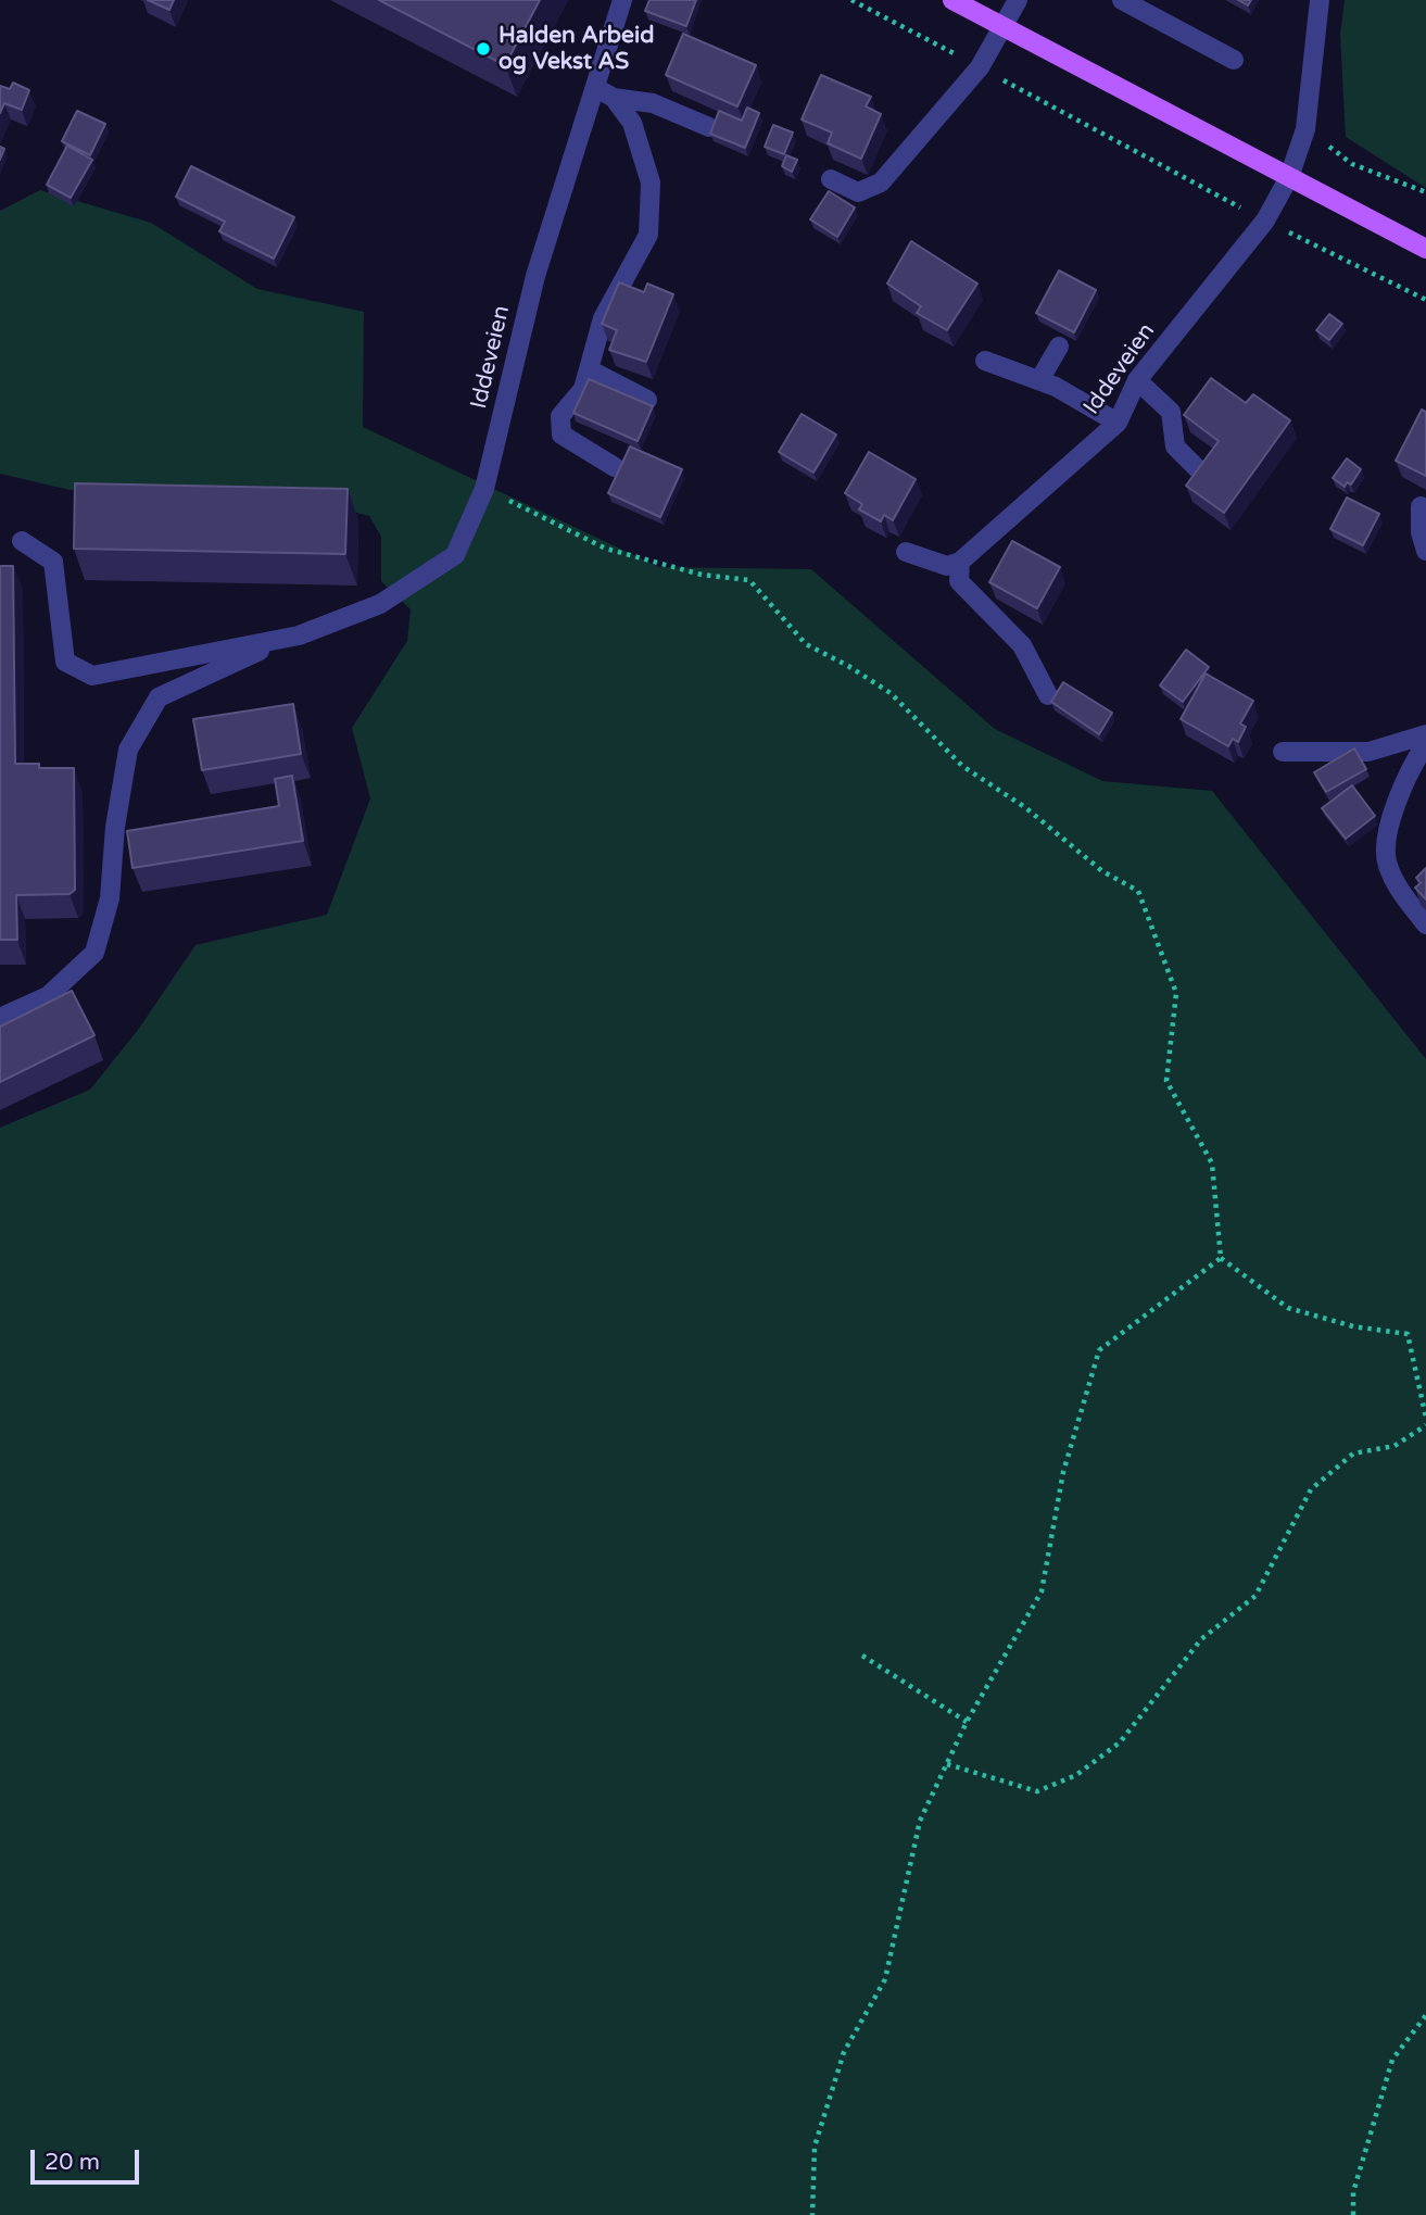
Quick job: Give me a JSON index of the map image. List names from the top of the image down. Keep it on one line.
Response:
{"streets":{"street":["Iddeveien"]},"places":["Halden Arbeid og Vekst AS"],"scale_bar":"20 m"}
